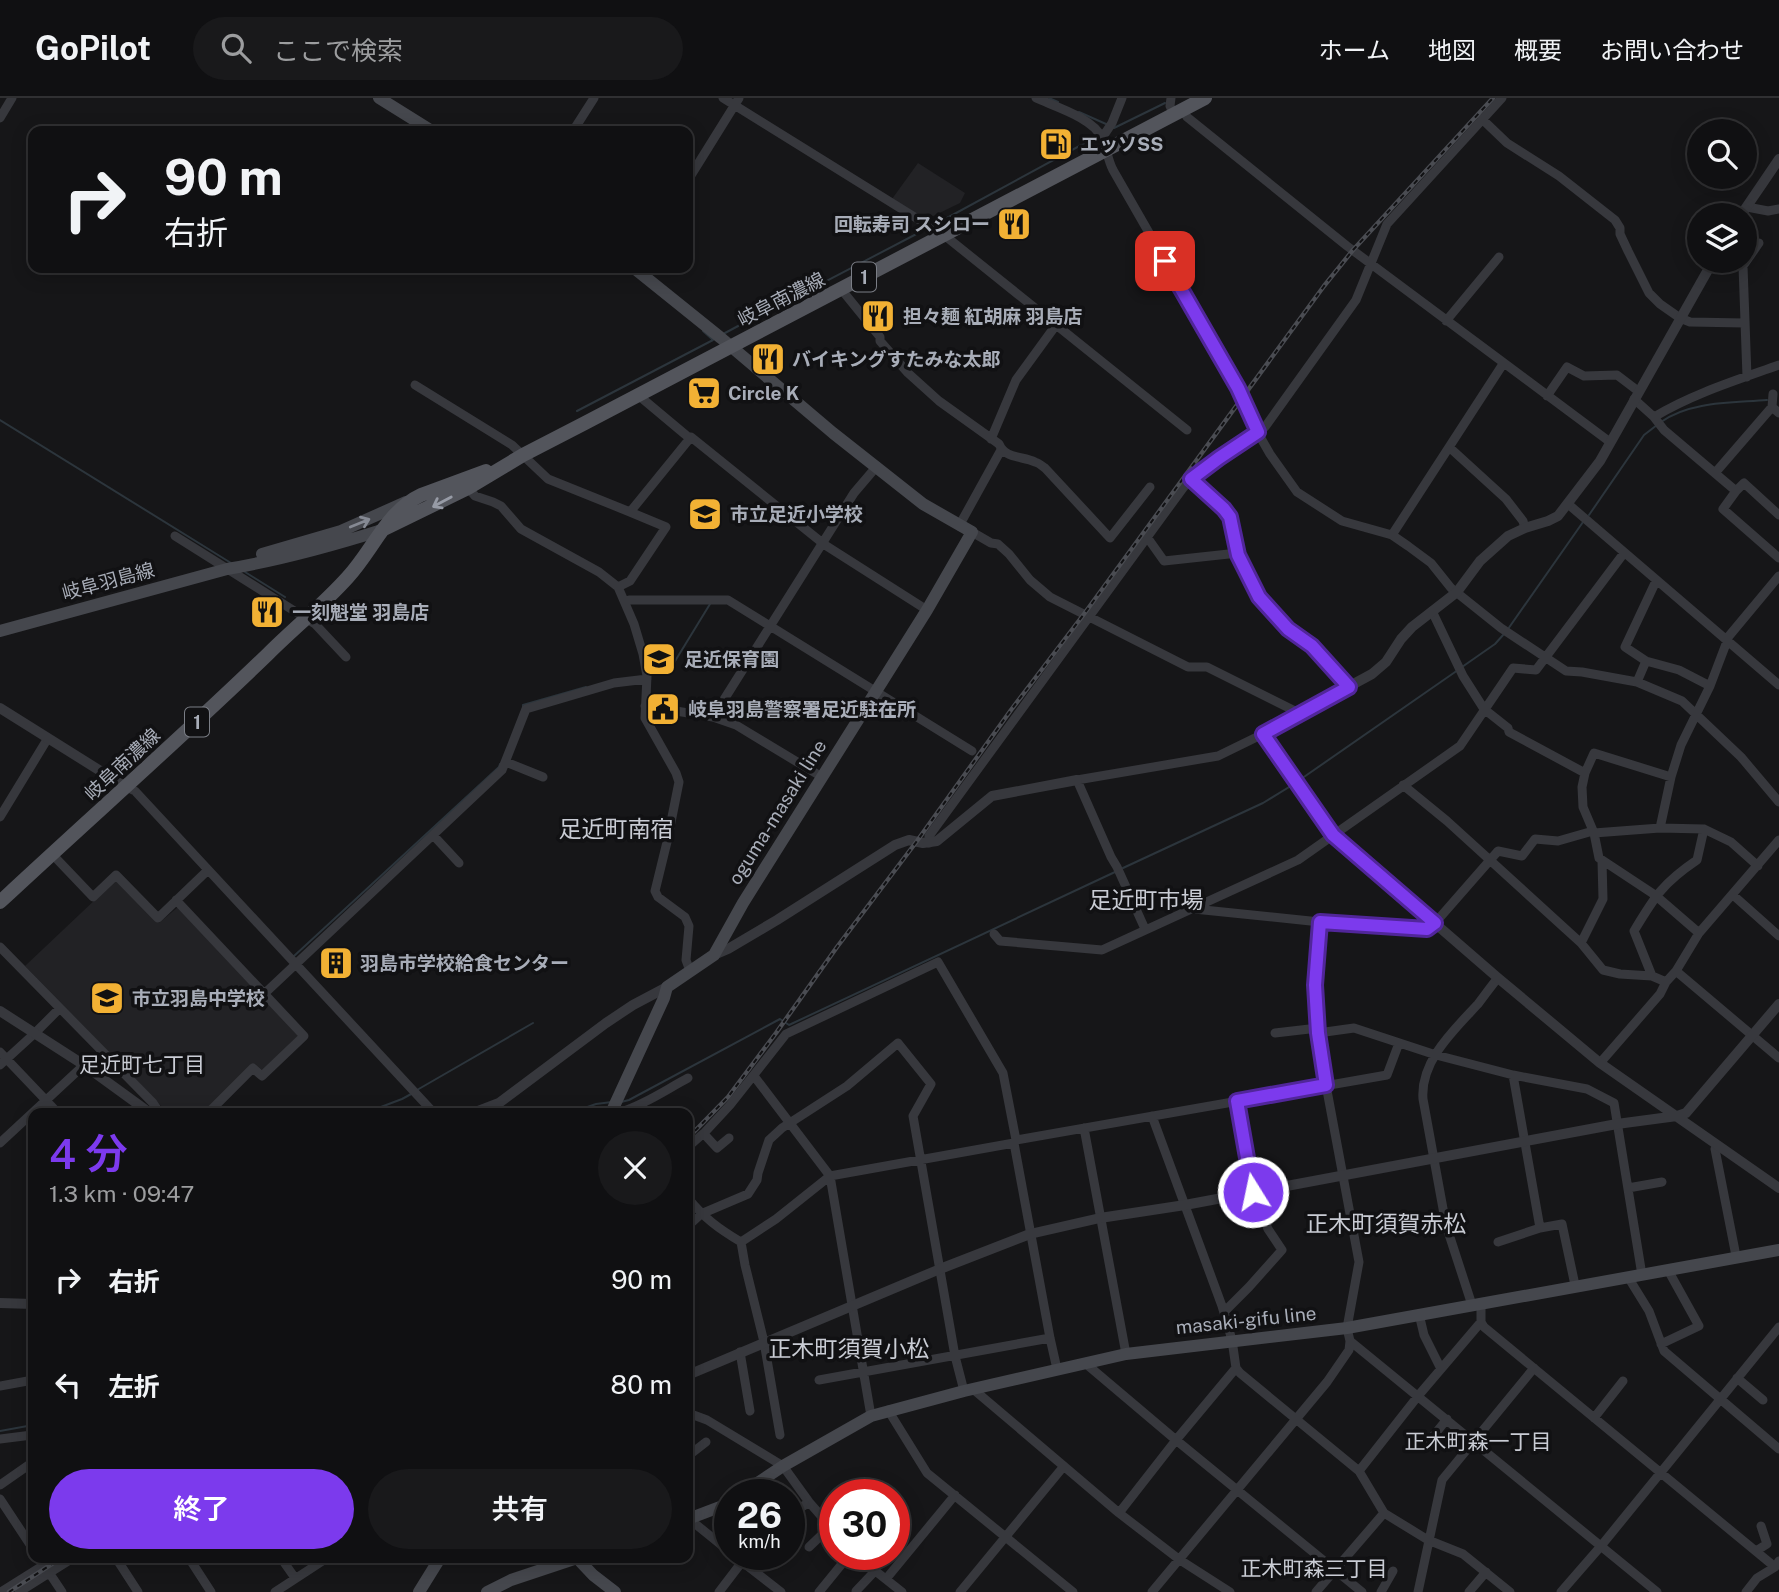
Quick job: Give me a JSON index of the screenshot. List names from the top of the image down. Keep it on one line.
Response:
{"streets":{"main road":["1","岐阜南濃線","岐阜羽島線","oguma-masaki line","masaki-gifu line"]},"crossings":[["岐阜南濃線","岐阜羽島線"]],"districts":["足近町南宿","足近町市場","足近町七丁目","正木町須賀赤松","正木町須賀小松","正木町森一丁目","正木町森三丁目"],"places":{"fuel station":["エッソSS"],"restaurant":["回転寿司 スシロー","担々麺 紅胡麻 羽島店","バイキングすたみな太郎","一刻魁堂 羽島店"],"supermarket":["Circle K"],"school or university":["市立足近小学校","足近保育園","市立羽島中学校"],"public building":["岐阜羽島警察署足近駐在所"],"building":["羽島市学校給食センター"]},"page":{"header":"GoPilot","search":"ここで検索","nav":["ホーム","地図","概要","お問い合わせ"],"turn":["90 m","右折"],"heading":["4 分","1.3 km · 09:47"],"list":[{"name":"右折","value":"90 m"},{"name":"左折","value":"80 m"}],"buttons":["終了","共有"],"speed":"26 km/h","limit":"30"}}
